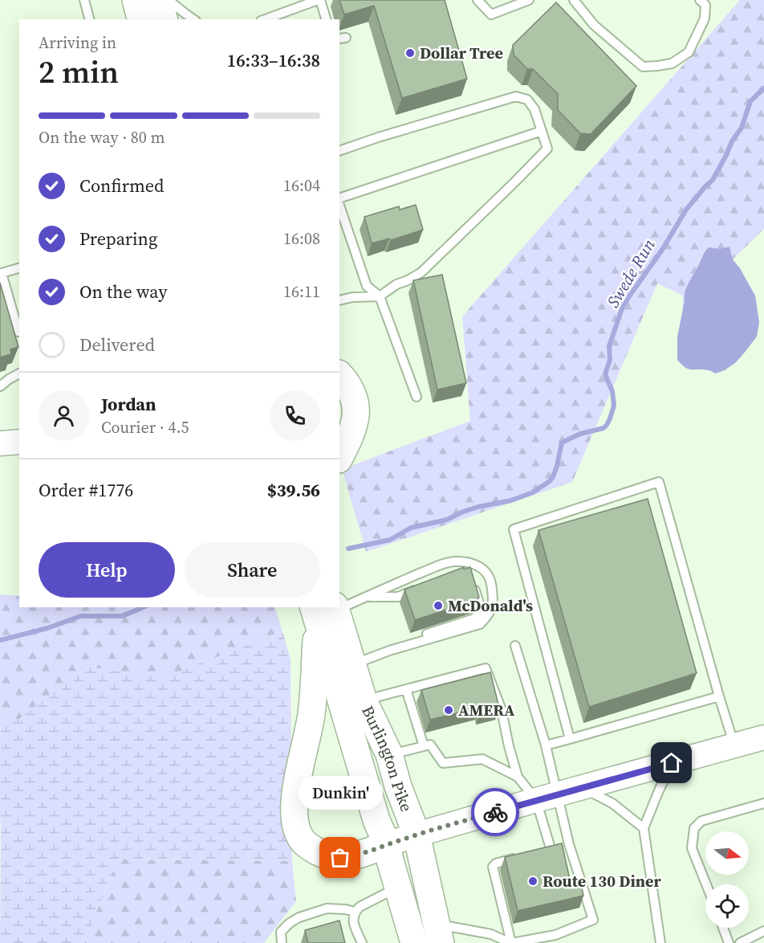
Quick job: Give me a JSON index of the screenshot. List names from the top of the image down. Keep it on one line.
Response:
{"streets":{"highway":["Burlington Pike"]},"water":["Swede Run"],"places":["Dollar Tree","McDonald's","AMERA","Dunkin'","Route 130 Diner"],"north":"right","page":{"heading":["2 min","Arriving in","16:33–16:38"],"panel":["Jordan","Courier · 4.5","Order #1776","$39.56"],"bar":"On the way · 80 m","list":[["Confirmed","16:04"],["Preparing","16:08"],["On the way","16:11"],"Delivered"],"buttons":["Help","Share"],"bubble":"Dunkin'"}}
